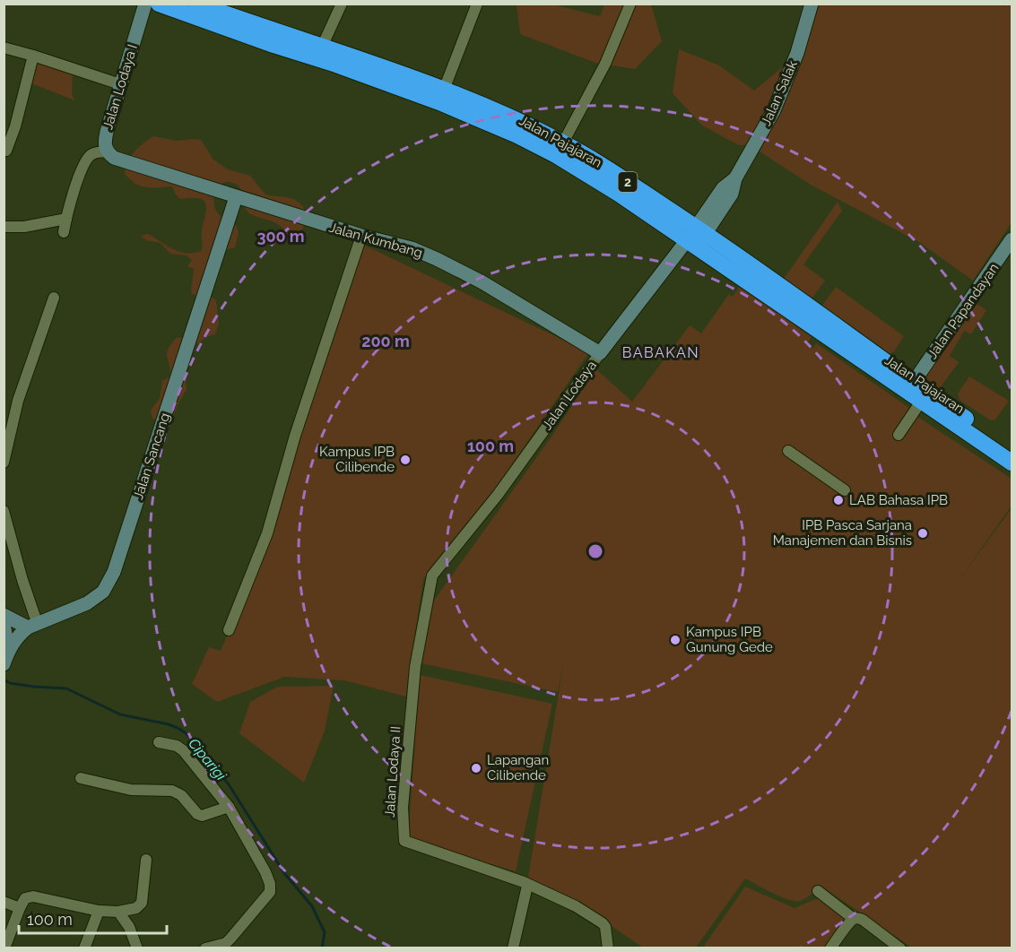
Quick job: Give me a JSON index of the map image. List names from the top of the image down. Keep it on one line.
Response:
{"streets":{"highway":["Jalan Pajajaran","2"],"street":["Jalan Lodaya I","Jalan Salak","Jalan Kumbang","Jalan Papandayan","Jalan Lodaya","Jalan Sancang","Jalan Lodaya II"]},"crossings":[["Jalan Lodaya I","Jalan Kumbang"],["Jalan Salak","Jalan Pajajaran"],["Jalan Salak","Jalan Lodaya"],["Jalan Pajajaran","Jalan Papandayan"],["Jalan Pajajaran","Jalan Lodaya"],["Jalan Kumbang","Jalan Lodaya"],["Jalan Kumbang","Jalan Sancang"],["Jalan Lodaya","Jalan Lodaya II"]],"districts":["BABAKAN"],"water":["Ciparigi"],"places":["Kampus IPB Cilibende","LAB Bahasa IPB","IPB Pasca Sarjana Manajemen dan Bisnis","Kampus IPB Gunung Gede","Lapangan Cilibende"],"scale_bar":"100 m","rings":["300 m","200 m","100 m"]}
